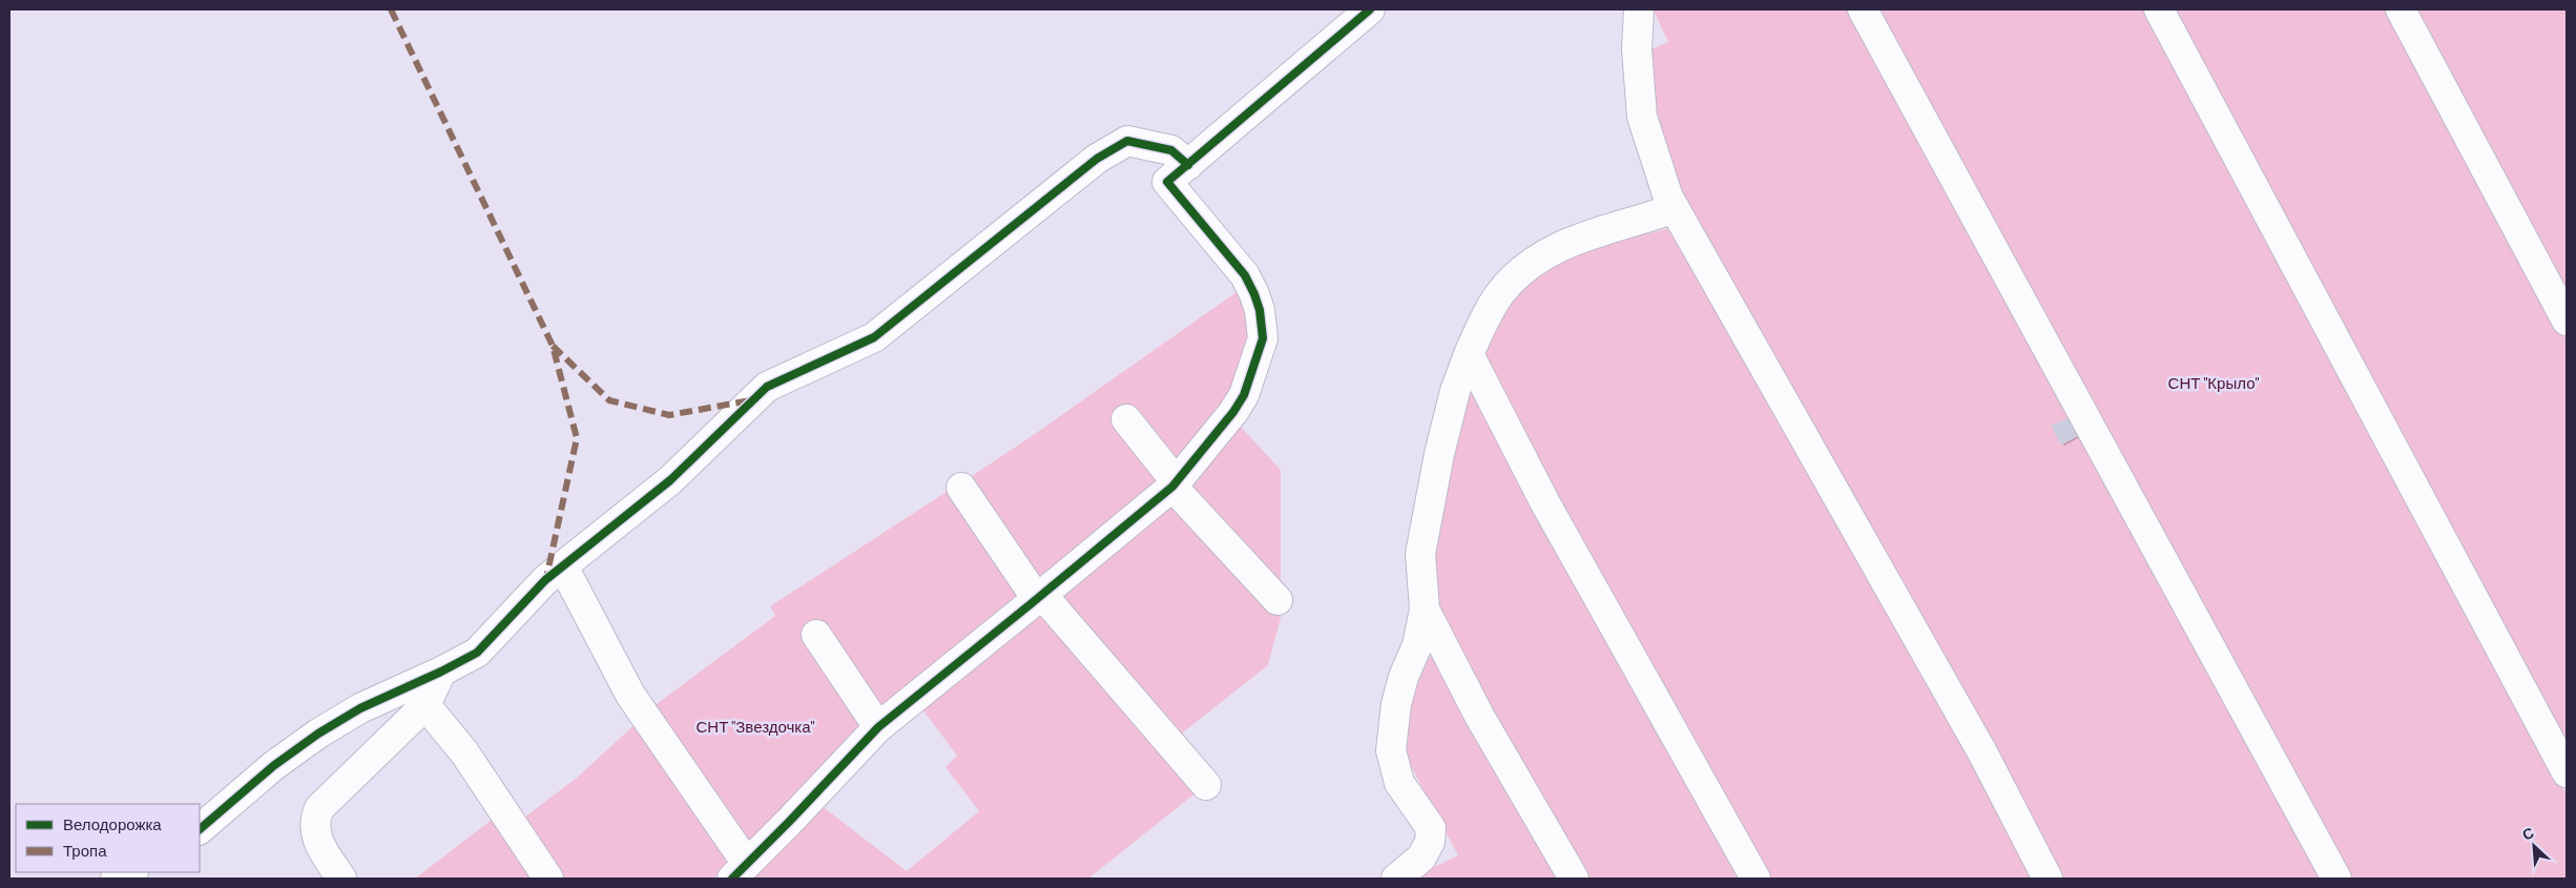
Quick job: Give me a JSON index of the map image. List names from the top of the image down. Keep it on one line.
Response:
{"parks":["СНТ \"Крыло\"","СНТ \"Звездочка\""],"legend":["Велодорожка","Тропа"],"north":"top left"}
